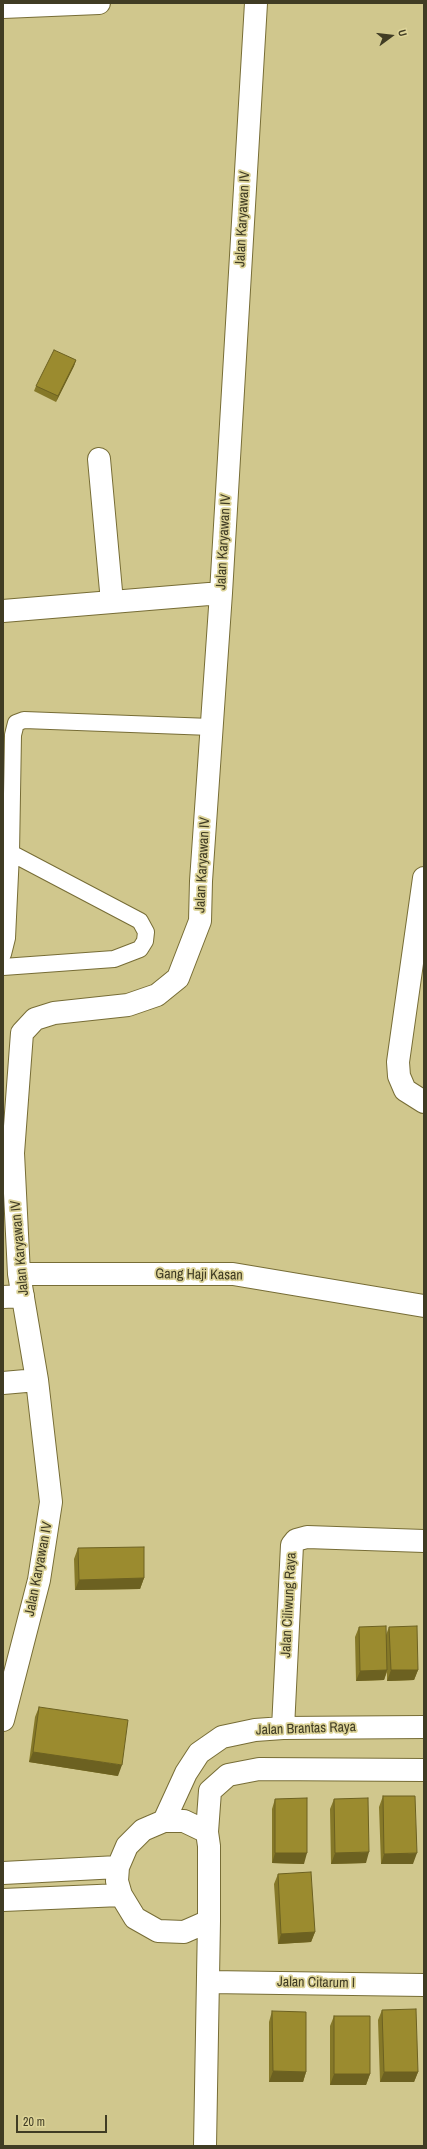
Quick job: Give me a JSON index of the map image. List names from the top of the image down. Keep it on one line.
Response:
{"streets":{"street":["Jalan Karyawan IV","Gang Haji Kasan","Jalan Ciliwung Raya","Jalan Brantas Raya","Jalan Citarum I"]},"crossings":[["Jalan Karyawan IV","Gang Haji Kasan"],["Jalan Ciliwung Raya","Jalan Brantas Raya"]],"scale_bar":"20 m","north":"right"}
